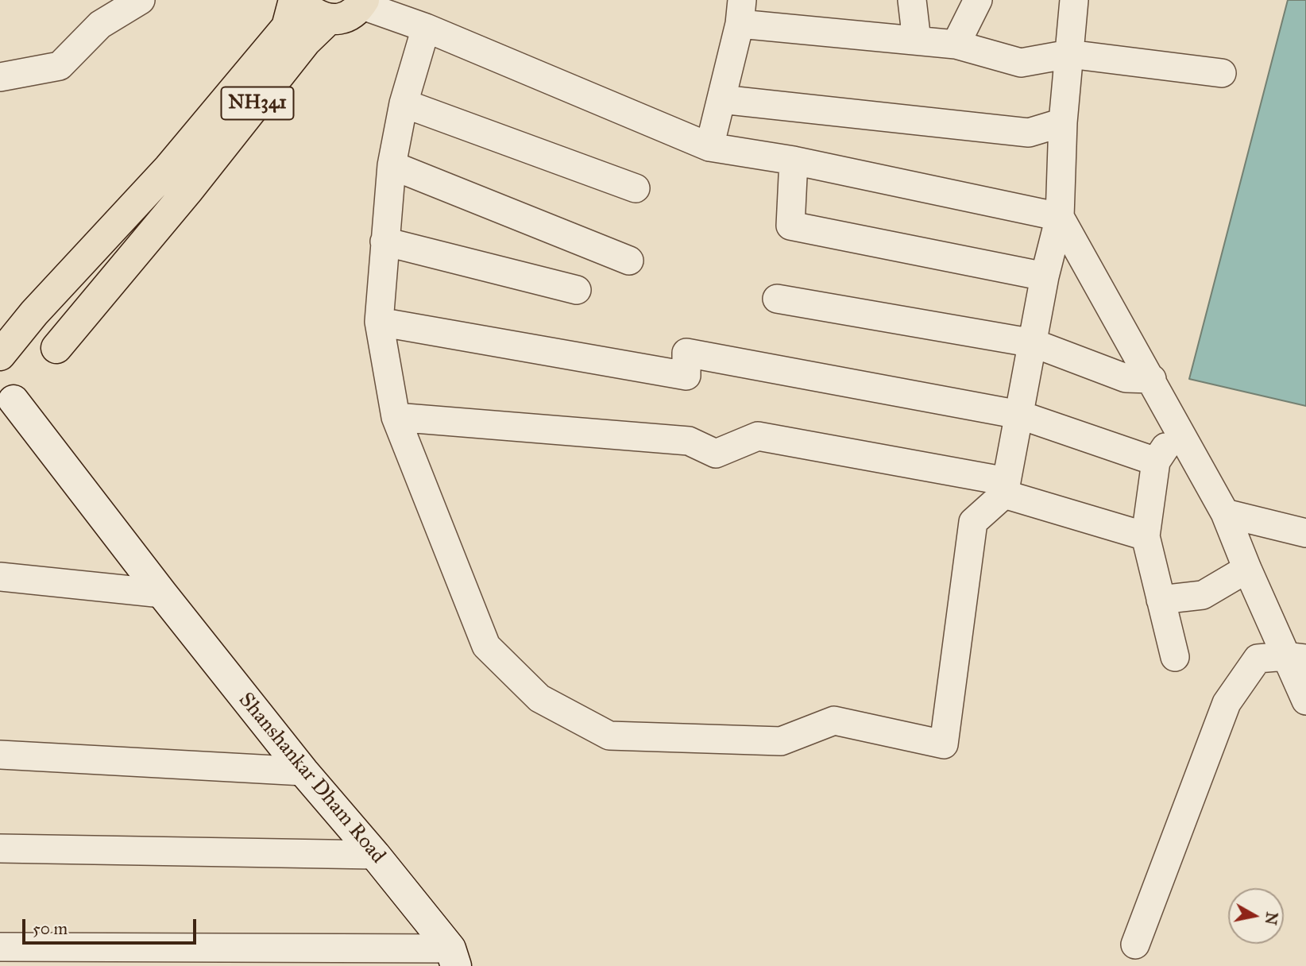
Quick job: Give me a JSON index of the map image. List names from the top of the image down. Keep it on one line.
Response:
{"streets":{"highway":["NH341"],"street":["Shanshankar Dham Road"]},"scale_bar":"50 m","north":"right"}
